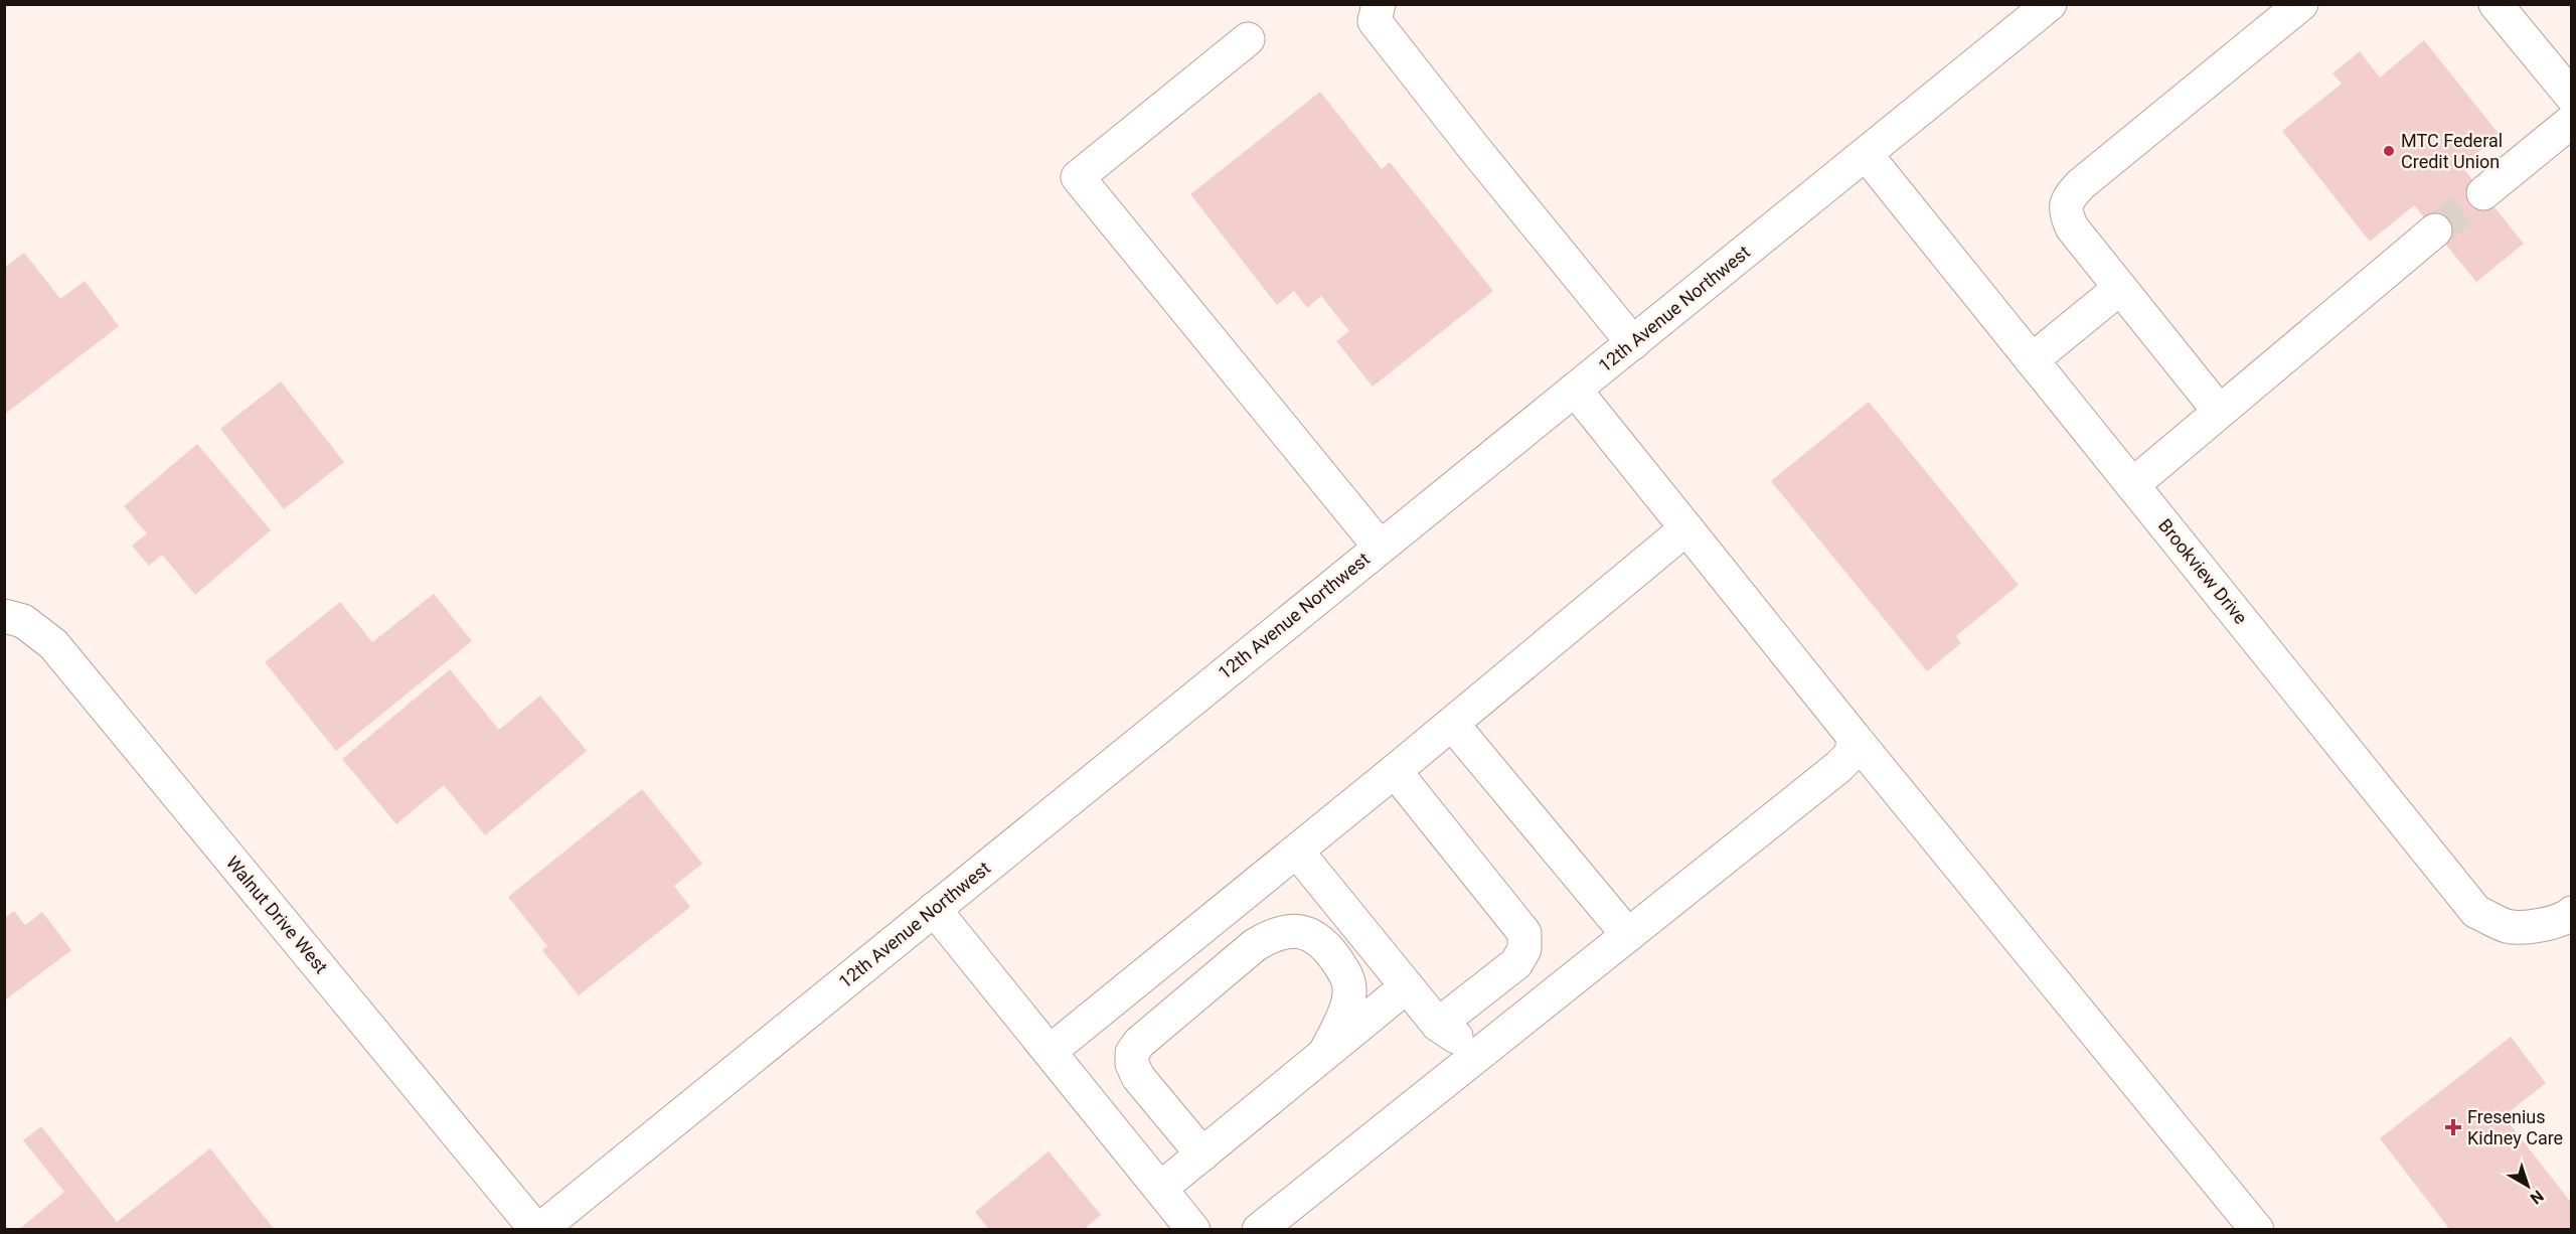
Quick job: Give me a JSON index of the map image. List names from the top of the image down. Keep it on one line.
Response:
{"streets":{"main road":["12th Avenue Northwest","Brookview Drive","Walnut Drive West"]},"crossings":[["12th Avenue Northwest","Brookview Drive"],["12th Avenue Northwest","Walnut Drive West"]],"places":{"other":["MTC Federal Credit Union"],"health":["Fresenius Kidney Care"]},"north":"bottom right"}
